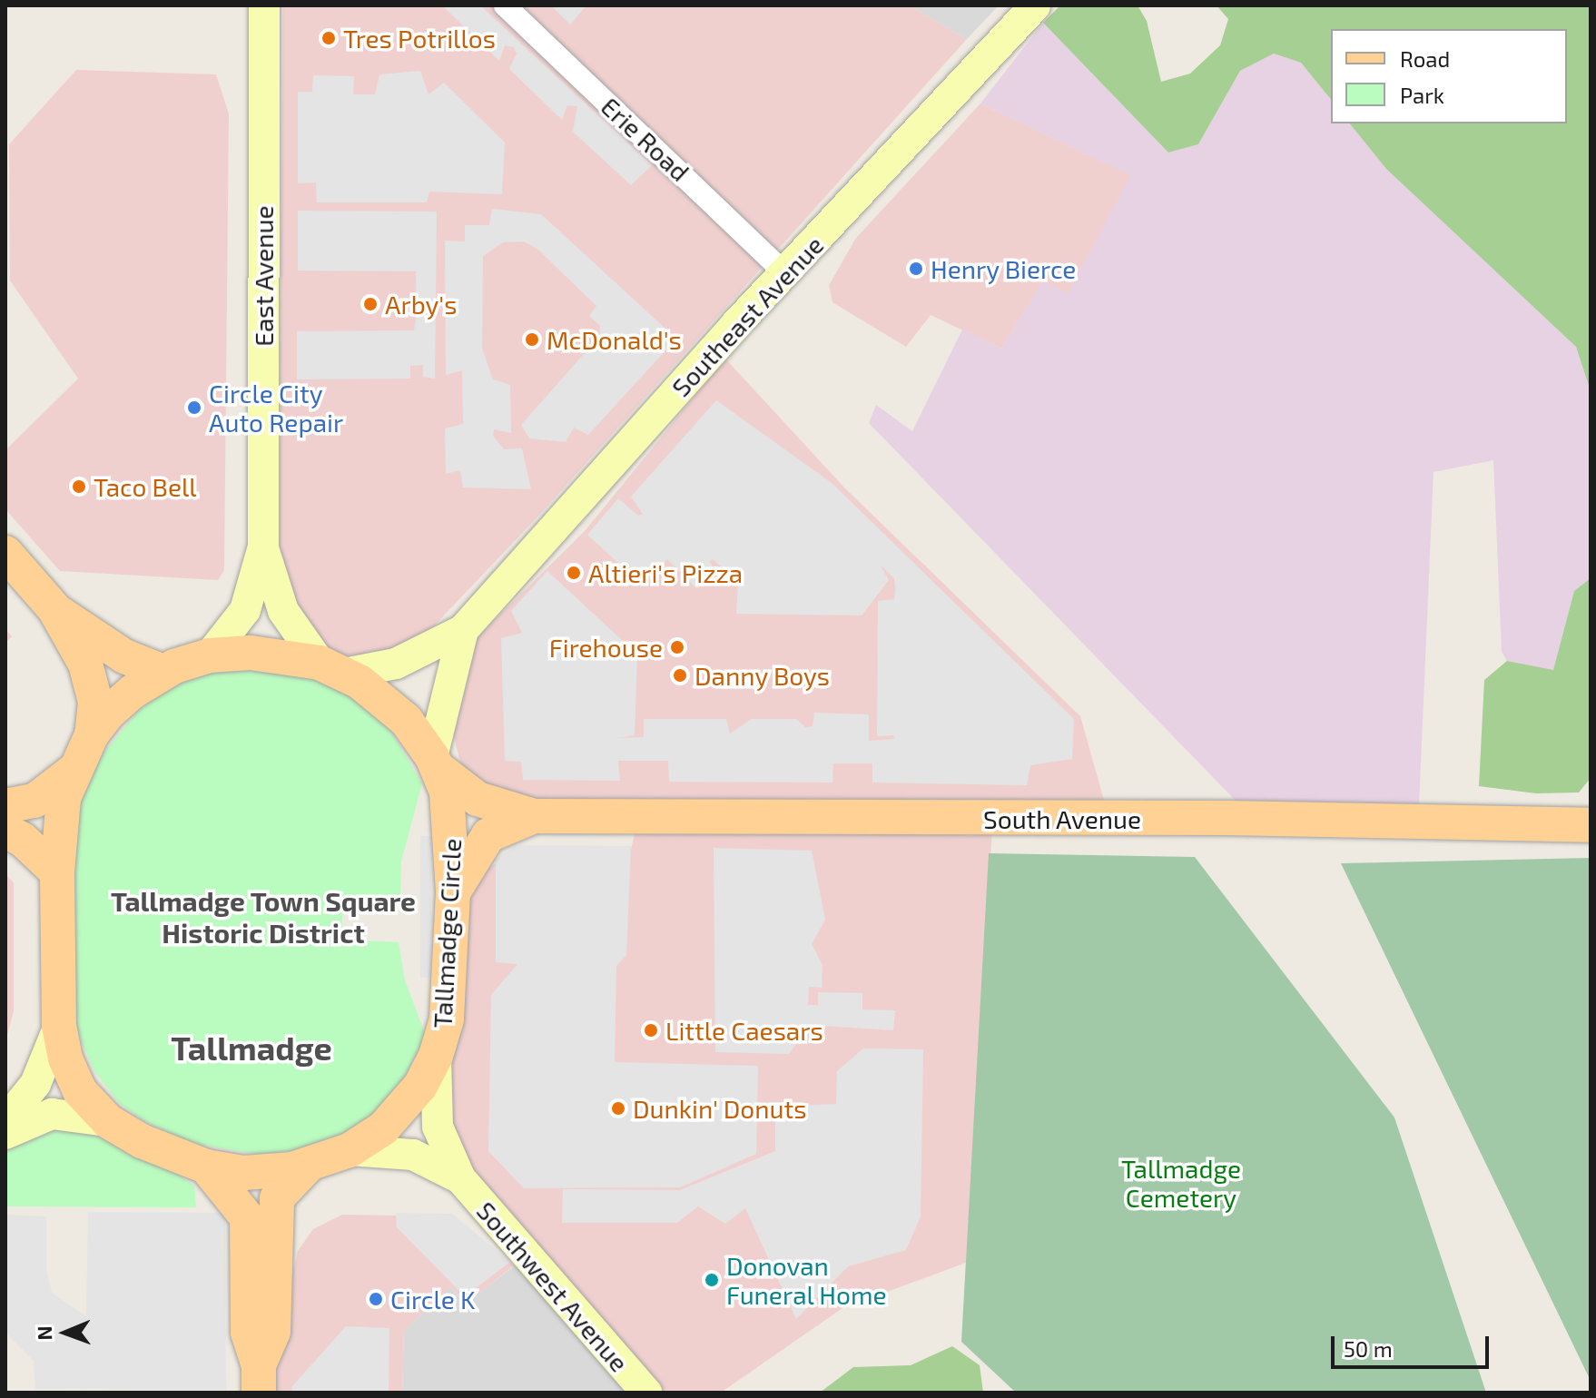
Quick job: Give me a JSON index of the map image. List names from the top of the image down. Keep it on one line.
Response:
{"streets":{"main road":["South Avenue","Tallmadge Circle"],"street":["Erie Road","East Avenue","Southeast Avenue","Southwest Avenue"]},"crossings":[["Erie Road","Southeast Avenue"],["East Avenue","Southeast Avenue"],["East Avenue","Tallmadge Circle"],["Southeast Avenue","South Avenue"],["Southeast Avenue","Tallmadge Circle"],["South Avenue","Tallmadge Circle"],["Tallmadge Circle","Southwest Avenue"]],"districts":["Tallmadge Town Square Historic District","Tallmadge"],"parks":["Tallmadge Cemetery"],"places":["Tres Potrillos","Henry Bierce","Arby's","McDonald's","Circle City Auto Repair","Taco Bell","Altieri's Pizza","Firehouse","Danny Boys","Little Caesars","Dunkin' Donuts","Donovan Funeral Home","Circle K"],"legend":["Road","Park"],"scale_bar":"50 m","north":"left"}
